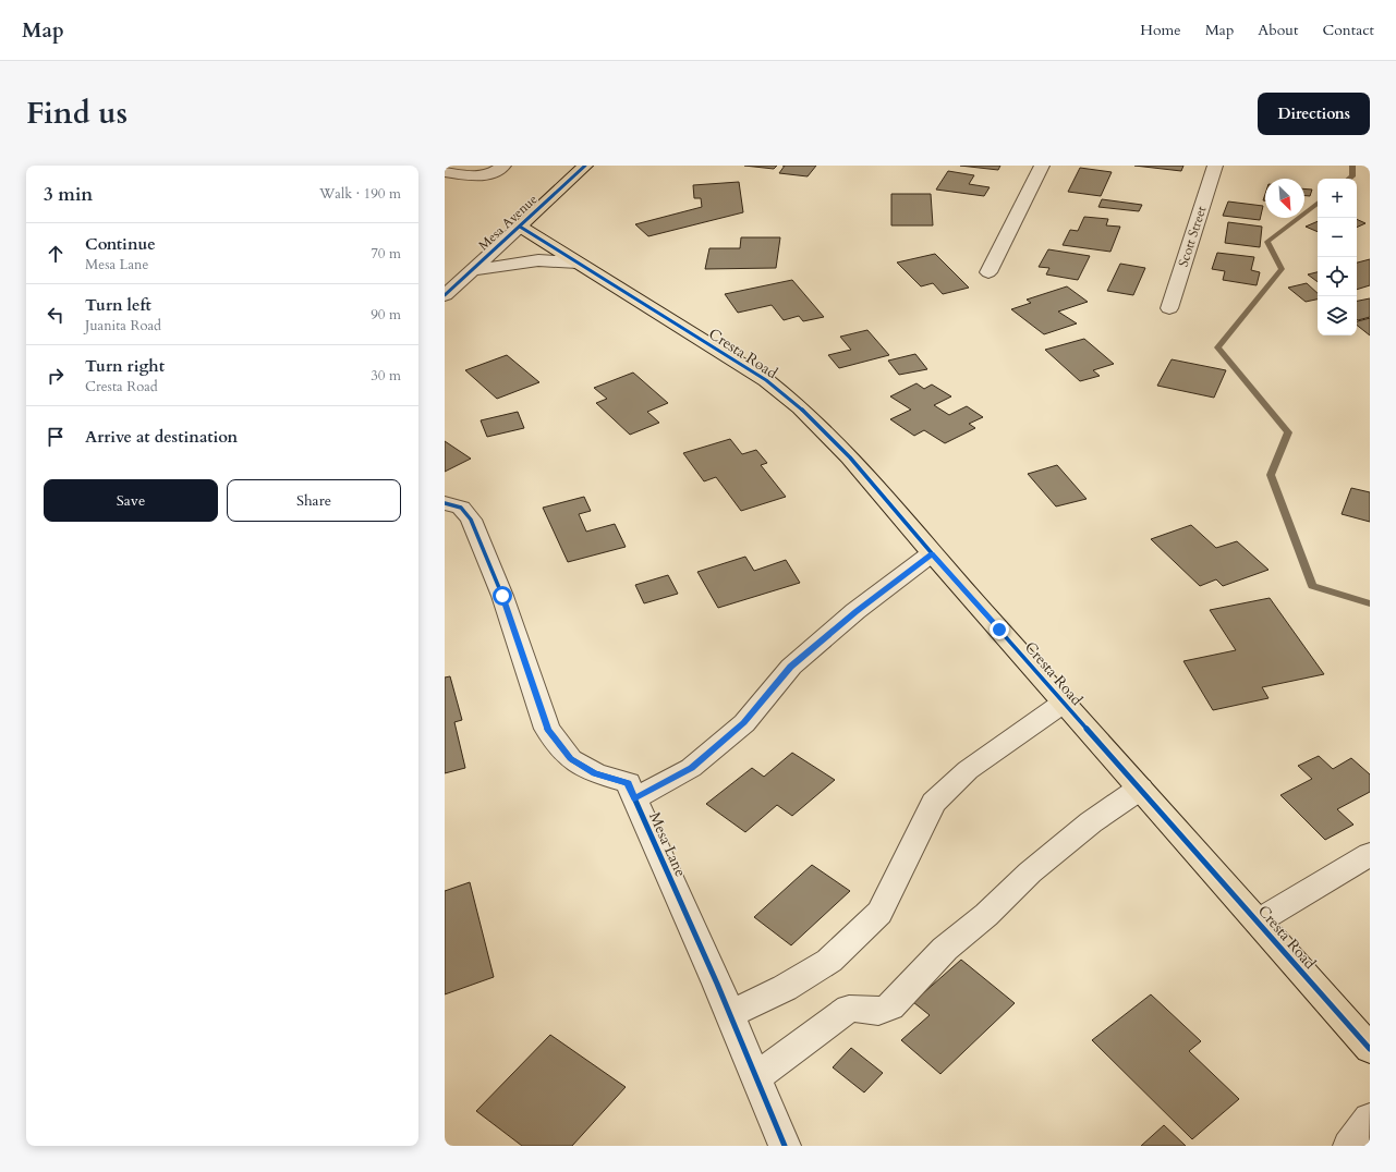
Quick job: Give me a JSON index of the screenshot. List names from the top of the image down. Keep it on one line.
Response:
{"streets":{"main road":["Mesa Avenue","Cresta Road"],"street":["Scott Street","Mesa Lane"]},"crossings":[["Mesa Avenue","Cresta Road"]],"north":"bottom right","page":{"header":"Map","nav":["Home","Map","About","Contact"],"title":"Find us","buttons":["Directions",["Save","Share"]],"heading":["3 min","Walk · 190 m"],"map_buttons":["+","−"],"list":[["Continue","Mesa Lane","70 m"],["Turn left","Juanita Road","90 m"],["Turn right","Cresta Road","30 m"],"Arrive at destination"]}}
